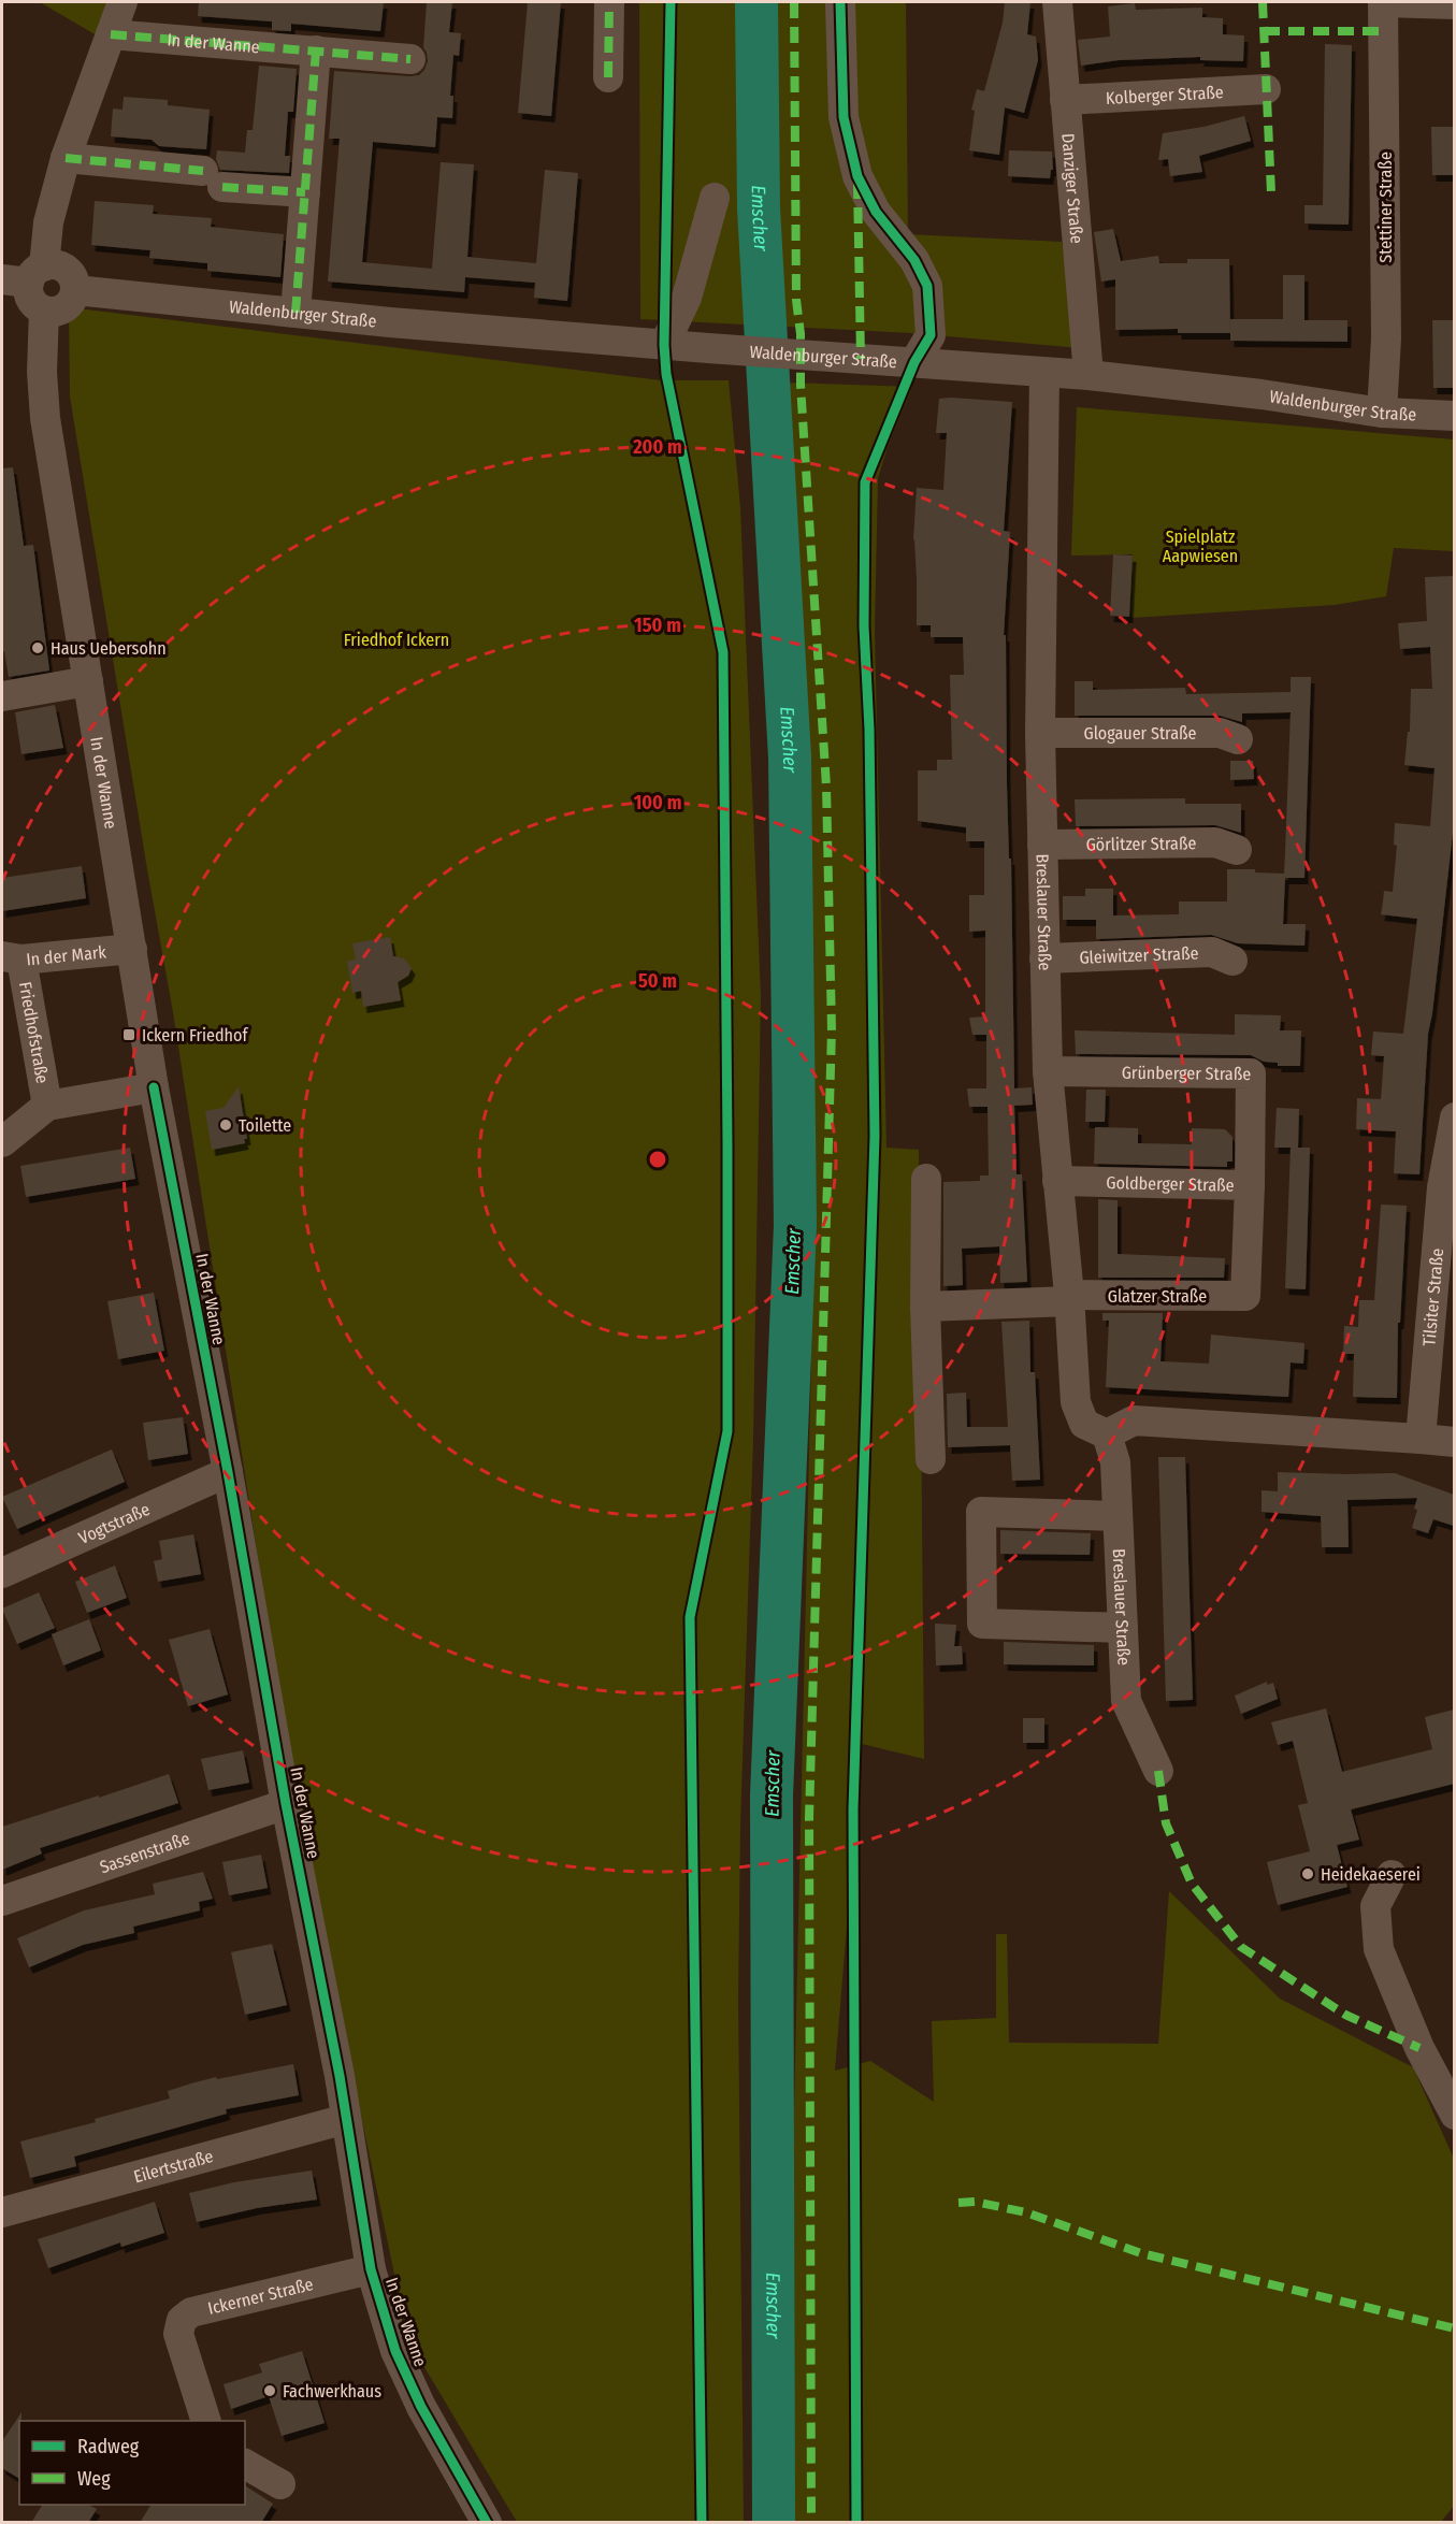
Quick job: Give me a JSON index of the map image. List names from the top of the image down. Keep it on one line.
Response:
{"streets":{"street":["In der Wanne","Kolberger Straße","Danziger Straße","Stettiner Straße","Waldenburger Straße","Glogauer Straße","Görlitzer Straße","Breslauer Straße","In der Mark","Gleiwitzer Straße","Friedhofstraße","Grünberger Straße","Goldberger Straße","Glatzer Straße","Tilsiter Straße","Vogtstraße","Sassenstraße","Eilertstraße","Ickerner Straße"]},"crossings":[["In der Wanne","Waldenburger Straße"],["In der Wanne","In der Mark"],["In der Wanne","Friedhofstraße"],["In der Wanne","Vogtstraße"],["In der Wanne","Sassenstraße"],["In der Wanne","Eilertstraße"],["In der Wanne","Ickerner Straße"],["Kolberger Straße","Danziger Straße"],["Danziger Straße","Waldenburger Straße"],["Stettiner Straße","Waldenburger Straße"],["Waldenburger Straße","Breslauer Straße"],["Glogauer Straße","Breslauer Straße"],["Görlitzer Straße","Breslauer Straße"],["Breslauer Straße","Gleiwitzer Straße"],["Breslauer Straße","Grünberger Straße"],["Breslauer Straße","Goldberger Straße"],["Breslauer Straße","Glatzer Straße"],["In der Mark","Friedhofstraße"],["Grünberger Straße","Goldberger Straße"],["Goldberger Straße","Glatzer Straße"]],"water":["Emscher"],"parks":["Spielplatz Aapwiesen","Friedhof Ickern"],"places":{"other":["Haus Uebersohn","Toilette","Heidekaeserei","Fachwerkhaus"],"transit":["Ickern Friedhof"]},"legend":["Radweg","Weg"],"rings":["200 m","150 m","100 m","50 m"]}
